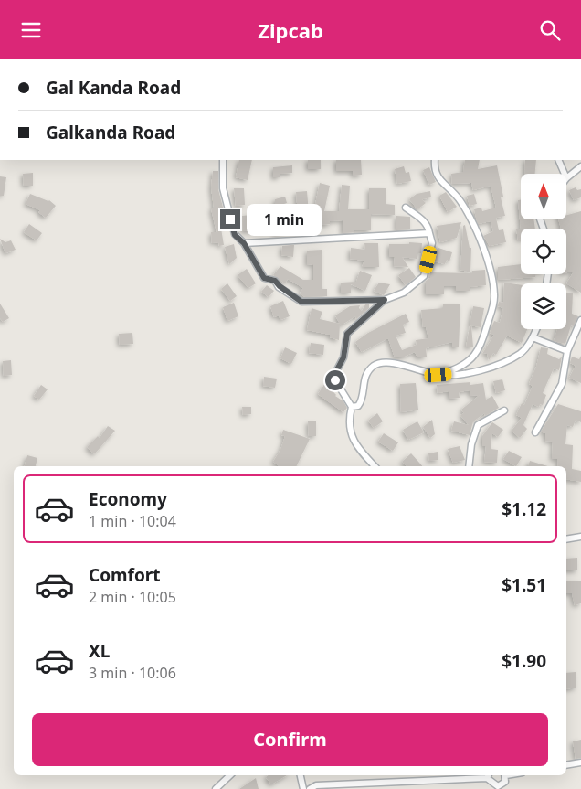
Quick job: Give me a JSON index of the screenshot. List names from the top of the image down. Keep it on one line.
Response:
{"north":"top","page":{"header":"Zipcab","banner":["Gal Kanda Road","Galkanda Road"],"bubble":"1 min","list":[{"name":"Economy","note":"1 min · 10:04","value":"$1.12"},{"name":"Comfort","note":"2 min · 10:05","value":"$1.51"},{"name":"XL","note":"3 min · 10:06","value":"$1.90"}],"buttons":"Confirm"}}
